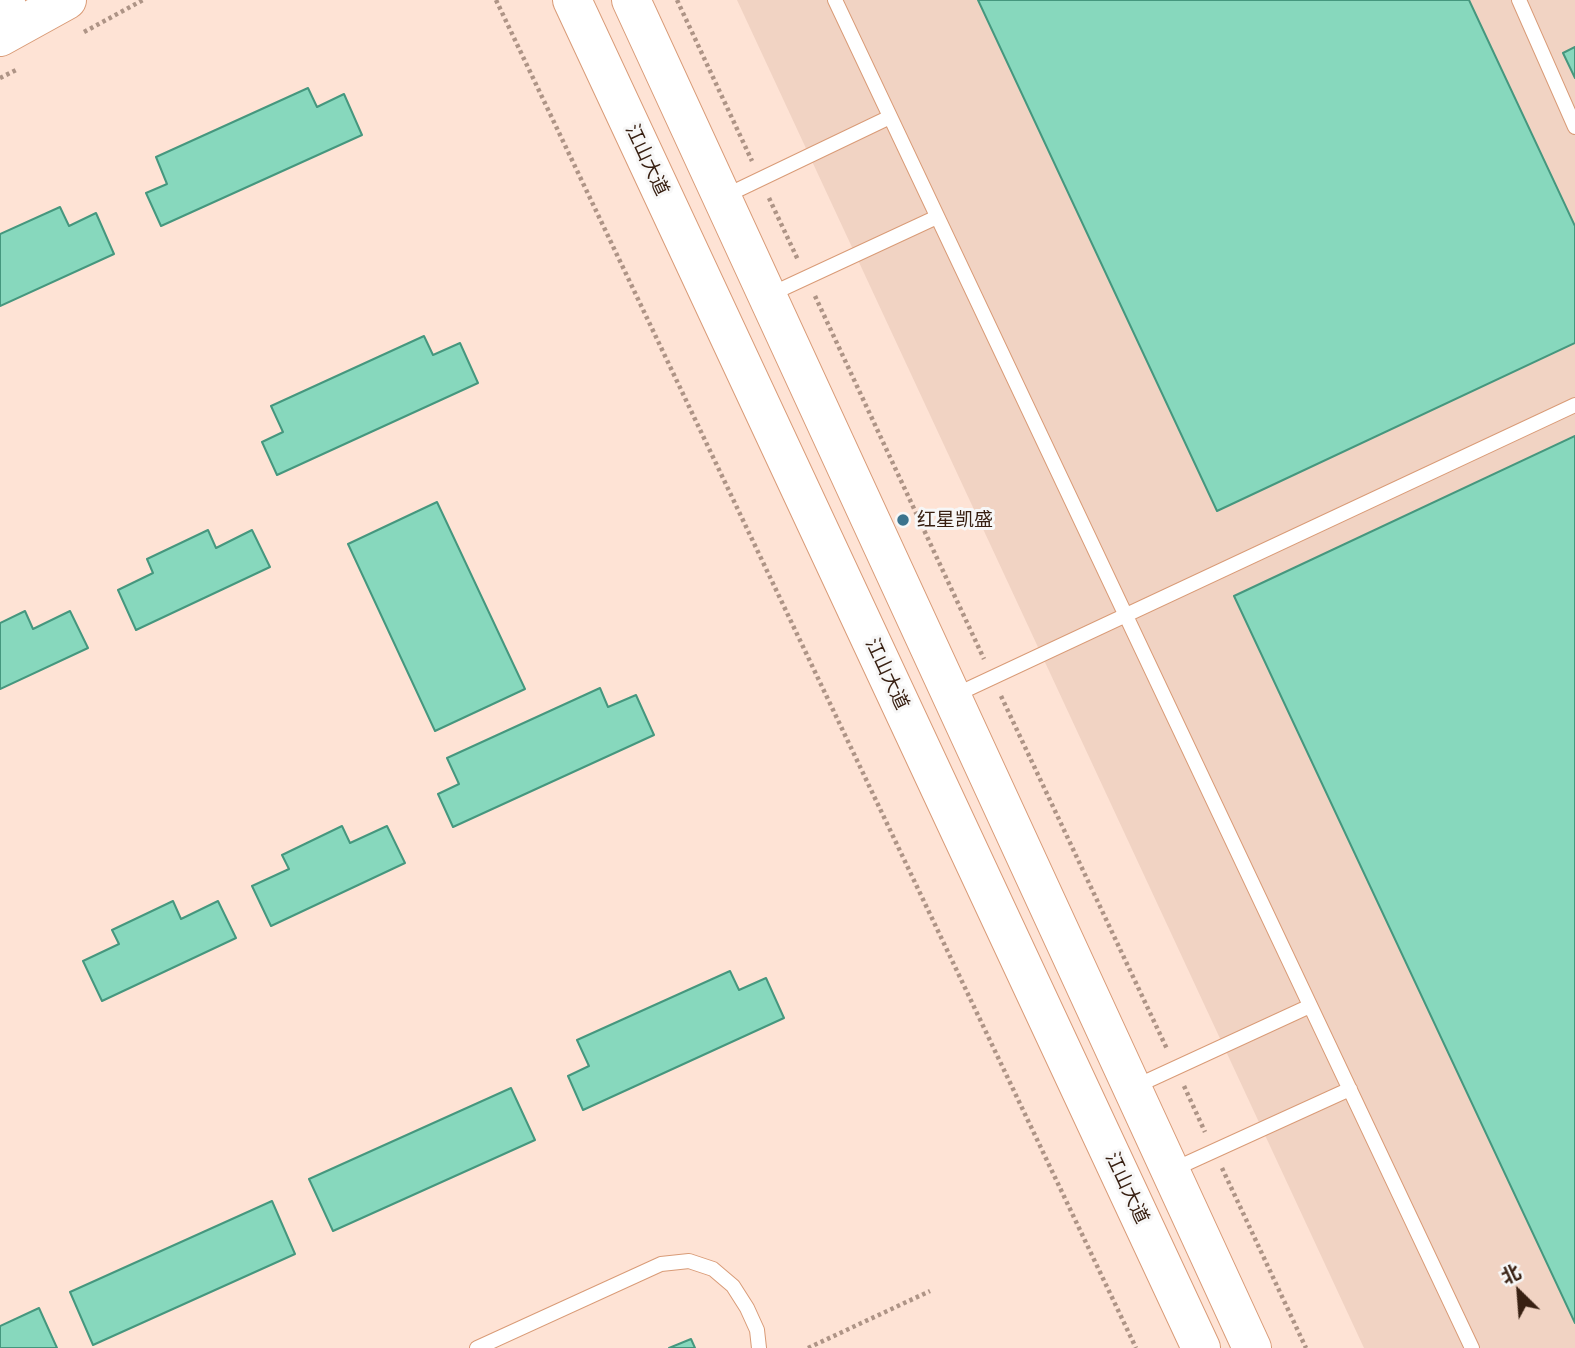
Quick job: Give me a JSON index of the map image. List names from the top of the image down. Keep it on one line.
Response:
{"streets":{"main road":["江山大道"]},"places":["红星凯盛"],"north":"top left"}
